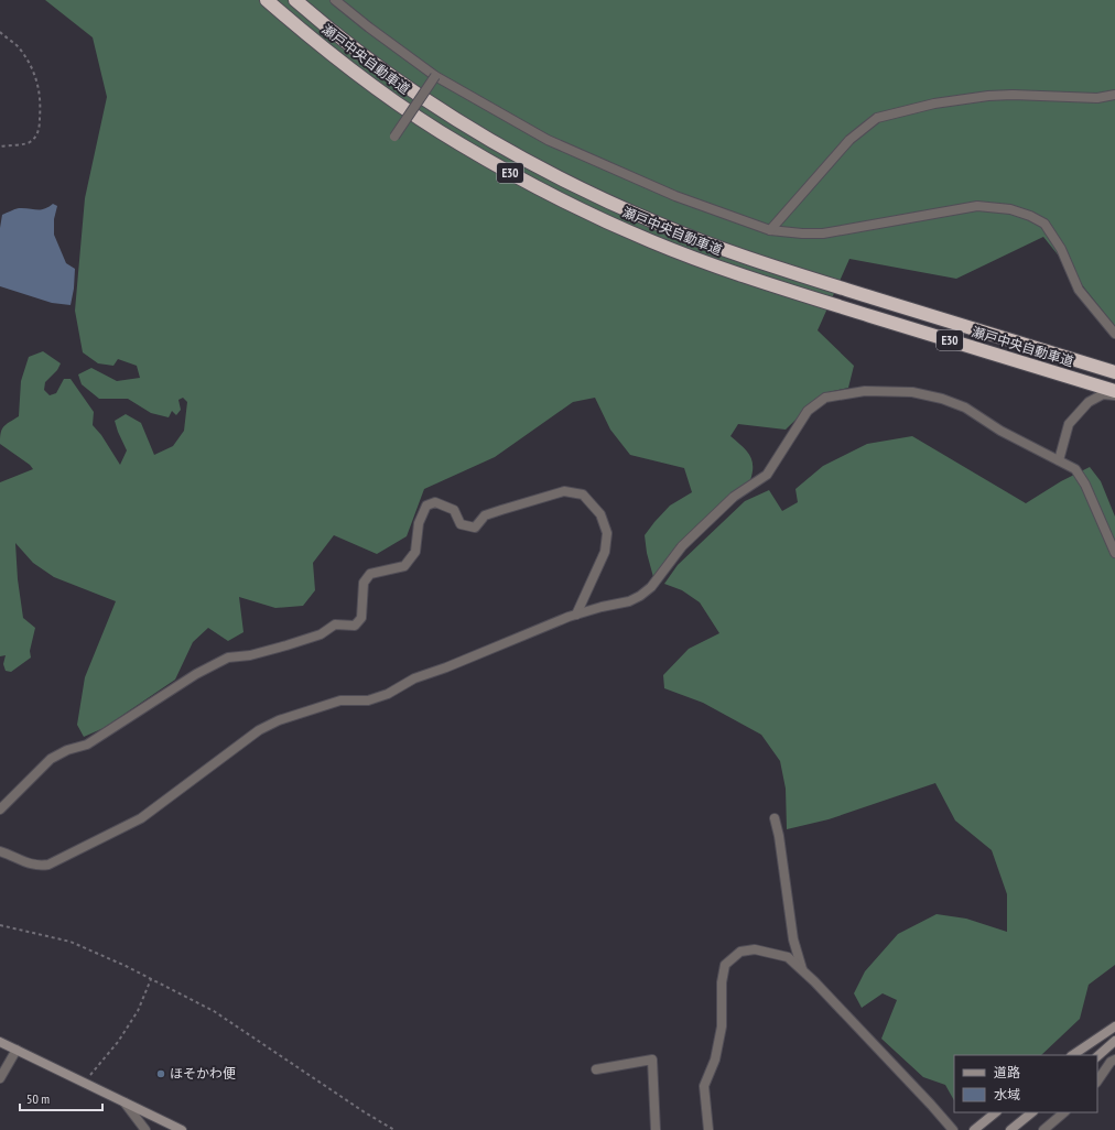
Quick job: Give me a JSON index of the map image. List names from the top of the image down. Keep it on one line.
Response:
{"streets":{"highway":["瀬戸中央自動車道","E30"]},"places":["ほそかわ便"],"legend":["道路","水域"],"scale_bar":"50 m"}
